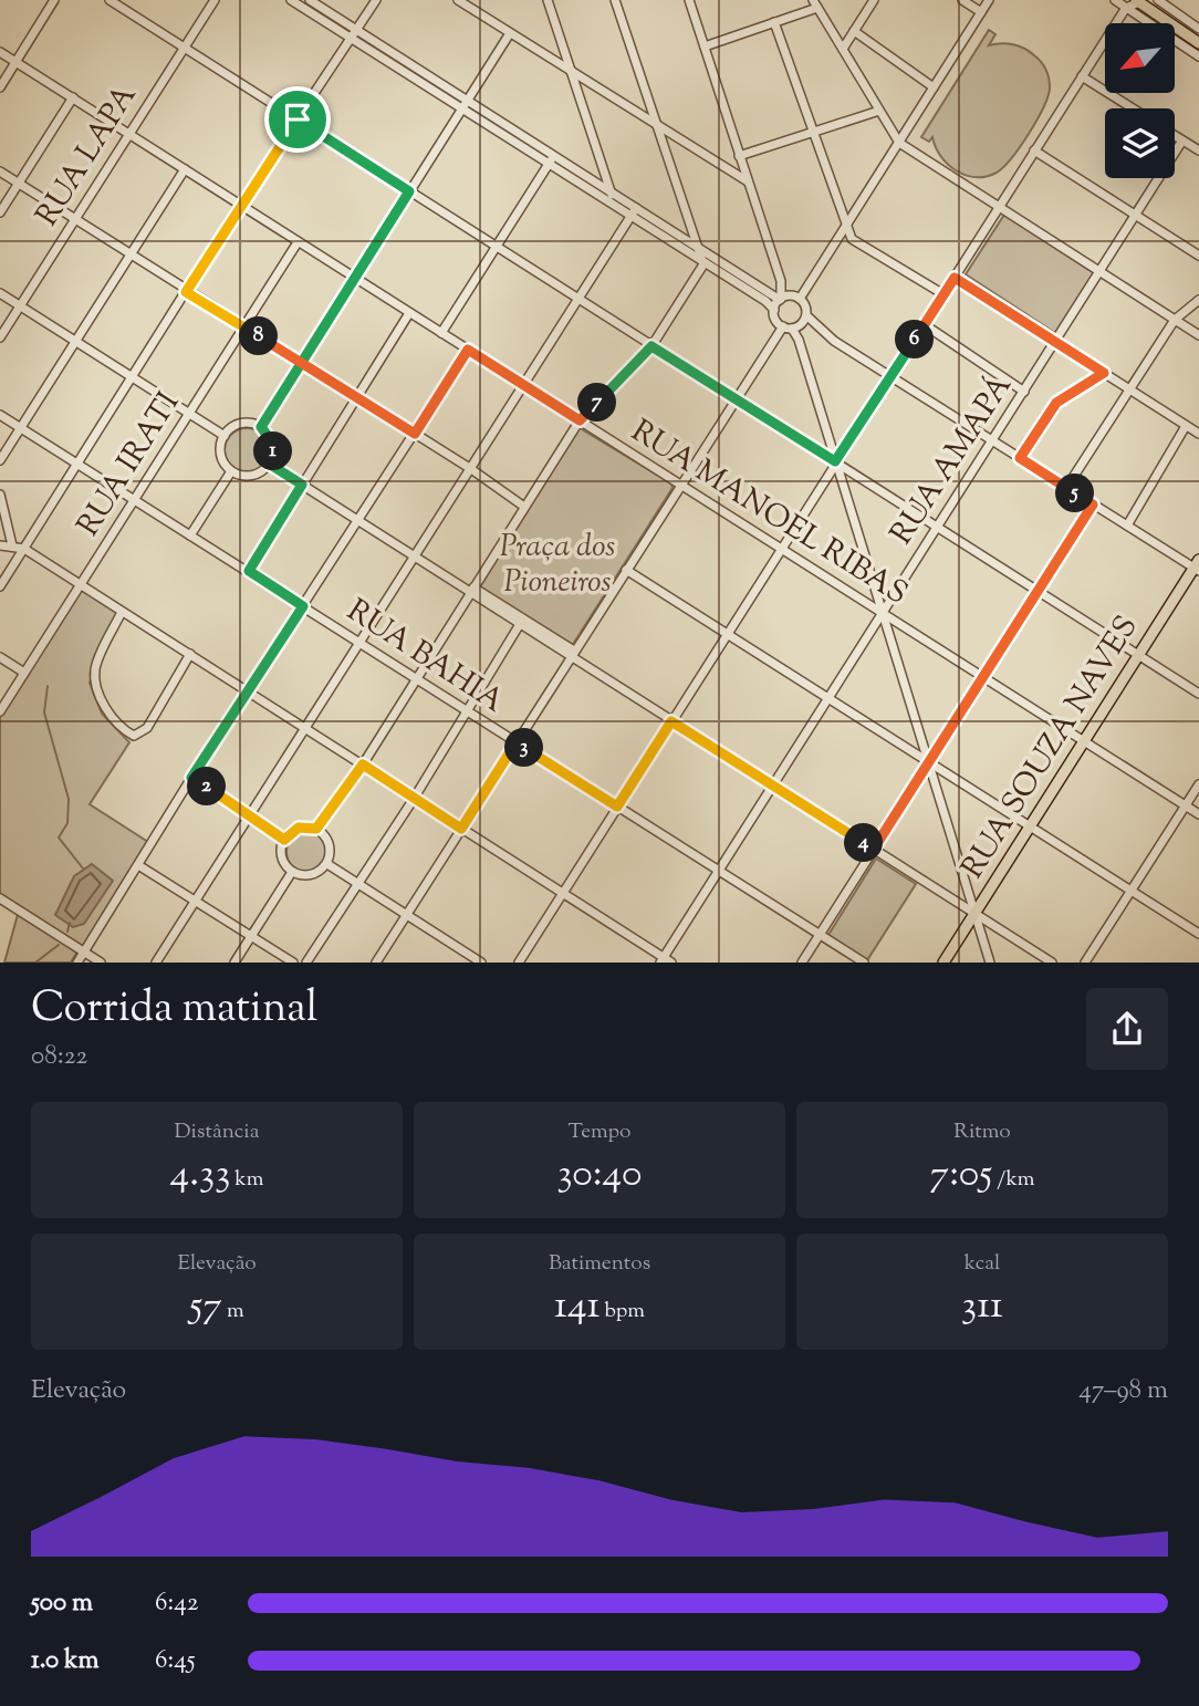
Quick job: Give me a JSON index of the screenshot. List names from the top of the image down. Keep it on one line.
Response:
{"streets":{"main road":["RUA SOUZA NAVES"],"street":["RUA LAPA","RUA AMAPÁ","RUA IRATI","RUA MANOEL RIBAS","RUA BAHIA"]},"crossings":[["RUA LAPA","RUA MANOEL RIBAS"],["RUA AMAPÁ","RUA MANOEL RIBAS"],["RUA AMAPÁ","RUA BAHIA"],["RUA IRATI","RUA MANOEL RIBAS"],["RUA IRATI","RUA BAHIA"],["RUA MANOEL RIBAS","RUA SOUZA NAVES"]],"parks":["Praça dos Pioneiros"],"north":"bottom left","page":{"pins":["8","6","7","1","5","3","2","4"],"heading":["Corrida matinal","08:22"],"stats":[["Distância","4.33 km"],["Tempo","30:40"],["Ritmo","7:05 /km"],["Elevação","57 m"],["Batimentos","141 bpm"],["kcal","311"]],"chart":["Elevação","47–98 m"],"list":[{"name":"500 m","note":"6:42"},{"name":"1.0 km","note":"6:45"}]}}
